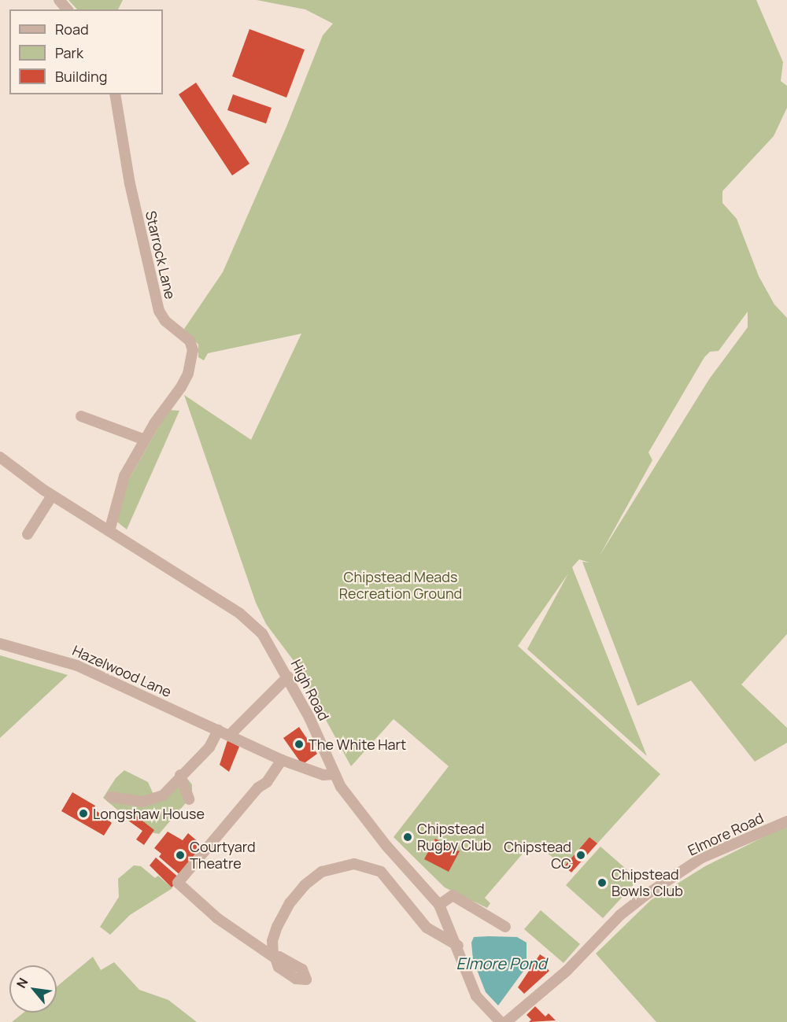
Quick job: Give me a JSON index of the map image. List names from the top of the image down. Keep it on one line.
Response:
{"streets":{"street":["Starrock Lane","Hazelwood Lane","High Road","Elmore Road"]},"crossings":[["Starrock Lane","High Road"],["Hazelwood Lane","High Road"]],"water":["Elmore Pond"],"parks":["Chipstead Meads Recreation Ground"],"places":["The White Hart","Longshaw House","Chipstead Rugby Club","Courtyard Theatre","Chipstead CC","Chipstead Bowls Club"],"legend":["Road","Park","Building"],"north":"top left"}
